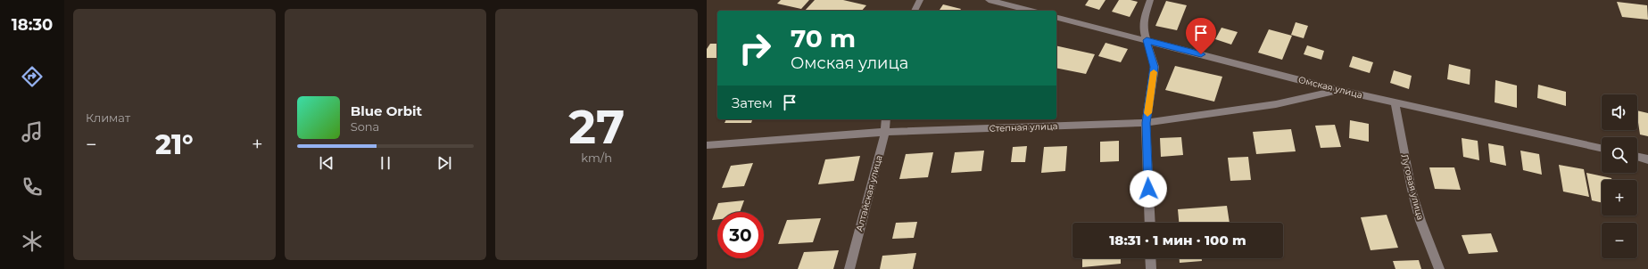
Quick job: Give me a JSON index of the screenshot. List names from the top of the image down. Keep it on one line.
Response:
{"streets":{"street":["Омская улица","Степная улица","Луговая улица","Алтайская улица"]},"crossings":[["Омская улица","Степная улица"],["Омская улица","Луговая улица"],["Степная улица","Алтайская улица"]],"page":{"tabs":"18:30","tile":["Климат",["27","km/h"]],"turn":["70 m","Омская улица"],"then":"Затем","map_buttons":["+","−"],"song":["Blue Orbit","Sona"],"heat":["−","21°","+"],"limit":"30","trip":"18:31 · 1 мин · 100 m"}}
